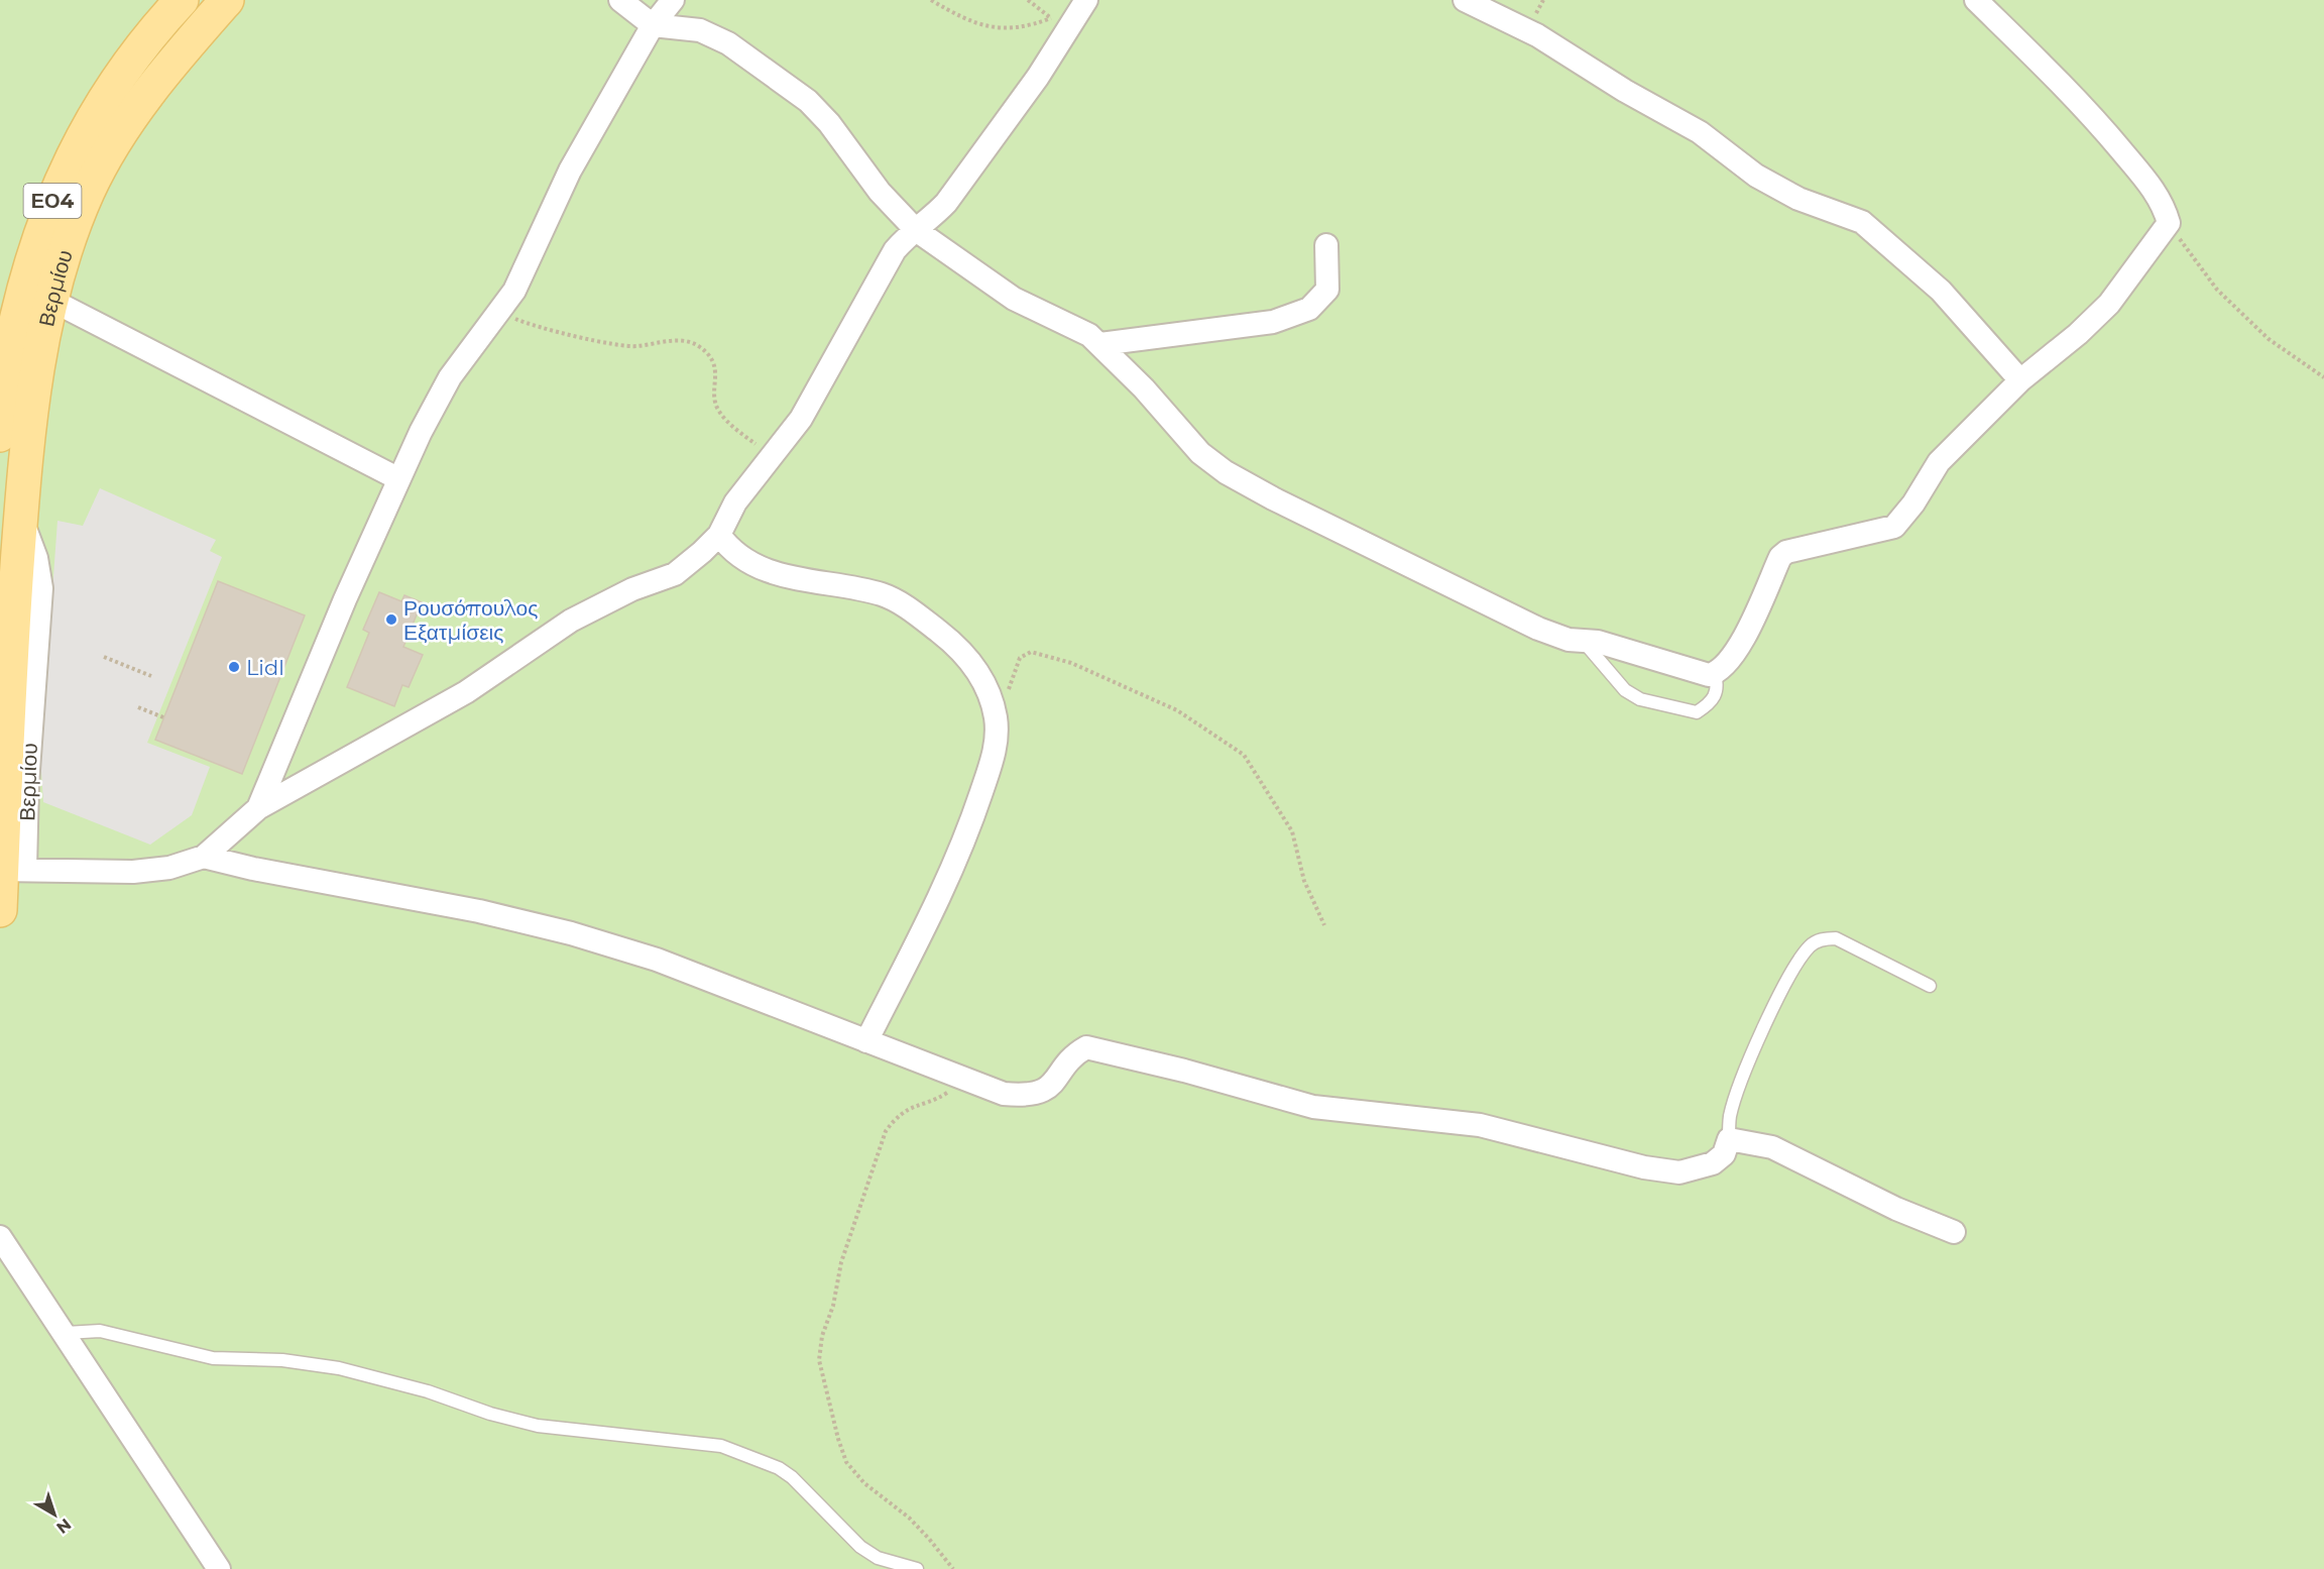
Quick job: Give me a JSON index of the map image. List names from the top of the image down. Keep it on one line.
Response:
{"streets":{"main road":["ΕΟ4","Βερμίου"]},"places":["Ρουσόπουλος Εξατμίσεις","Lidl"],"north":"bottom right"}
